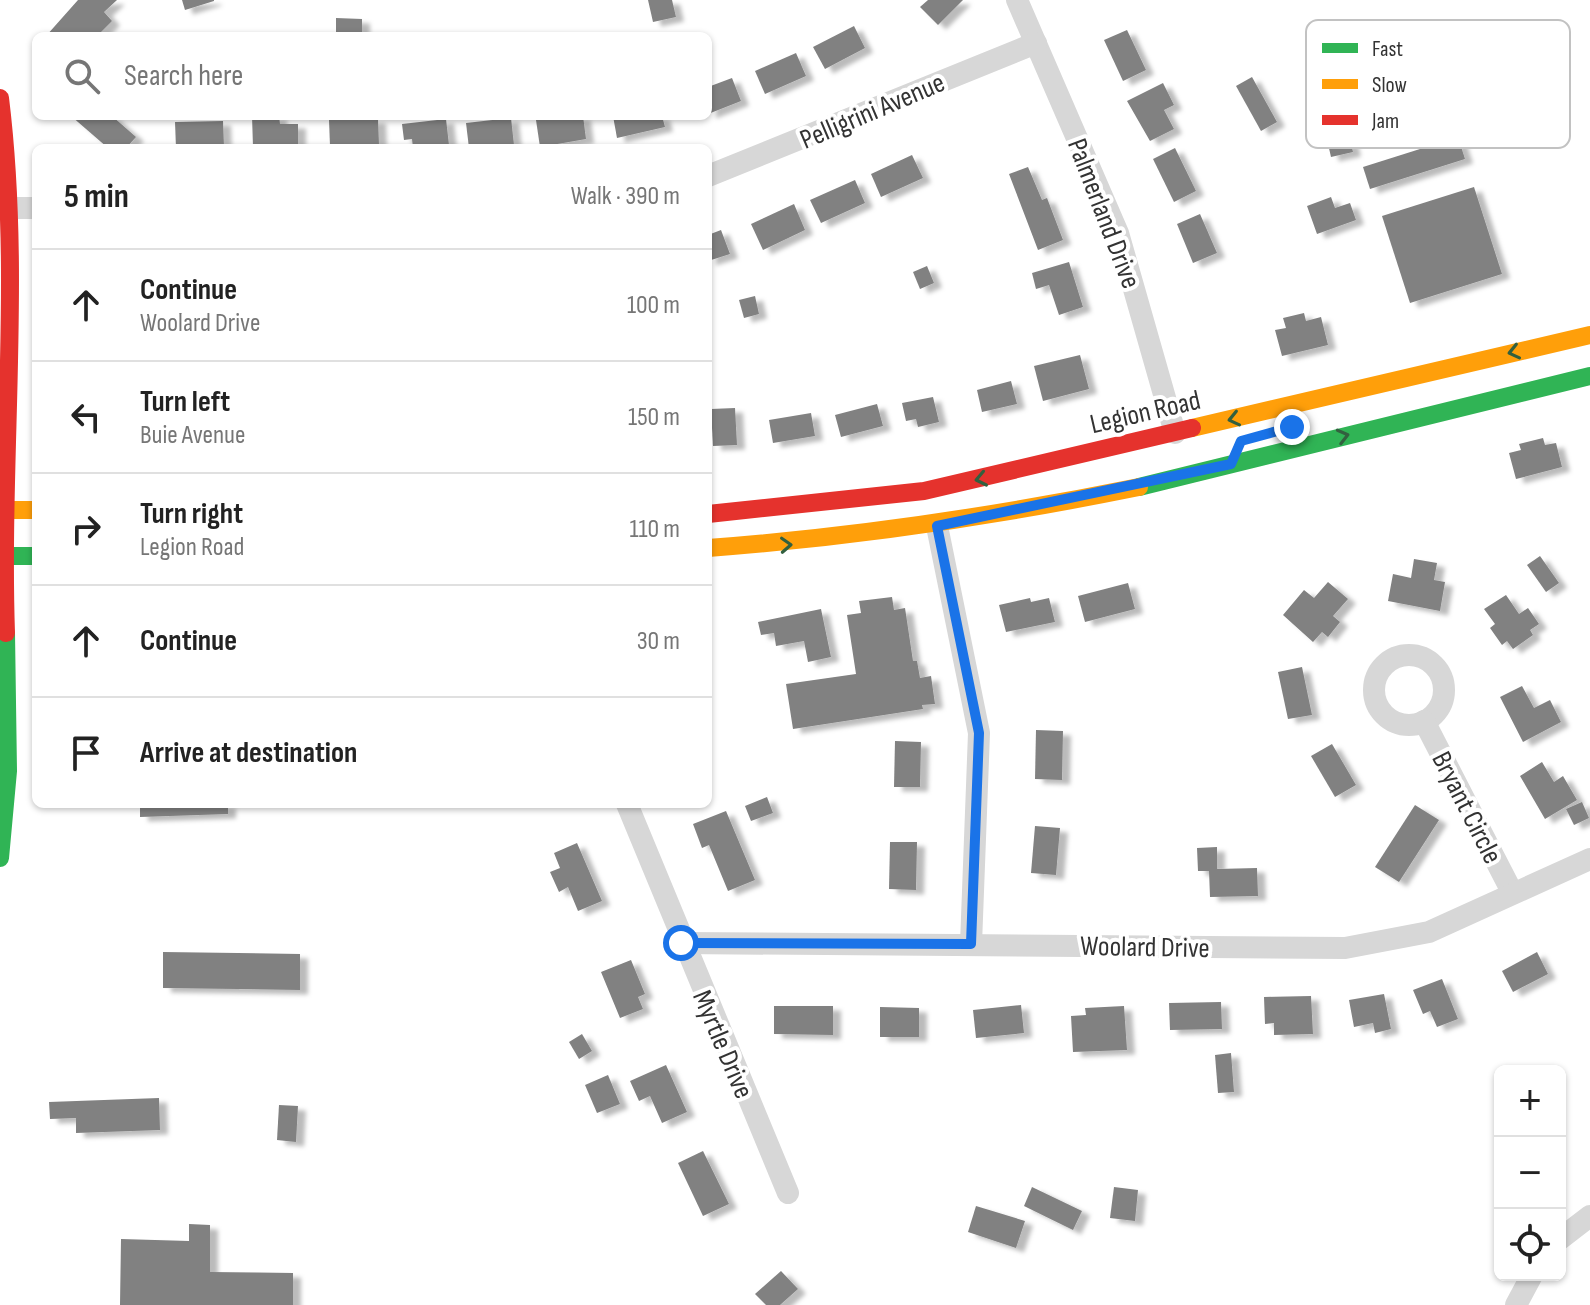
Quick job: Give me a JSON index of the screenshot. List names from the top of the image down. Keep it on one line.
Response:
{"streets":{"main road":["Legion Road"],"street":["Pelligrini Avenue","Palmerland Drive","Bryant Circle","Woolard Drive","Myrtle Drive"]},"crossings":[["Pelligrini Avenue","Palmerland Drive"],["Palmerland Drive","Legion Road"],["Bryant Circle","Woolard Drive"],["Woolard Drive","Myrtle Drive"]],"legend":["Fast","Slow","Jam"],"page":{"search":"Search here","heading":["5 min","Walk · 390 m"],"list":[["Continue","Woolard Drive","100 m"],["Turn left","Buie Avenue","150 m"],["Turn right","Legion Road","110 m"],["Continue","30 m"],"Arrive at destination"],"map_buttons":["+","−"]}}
